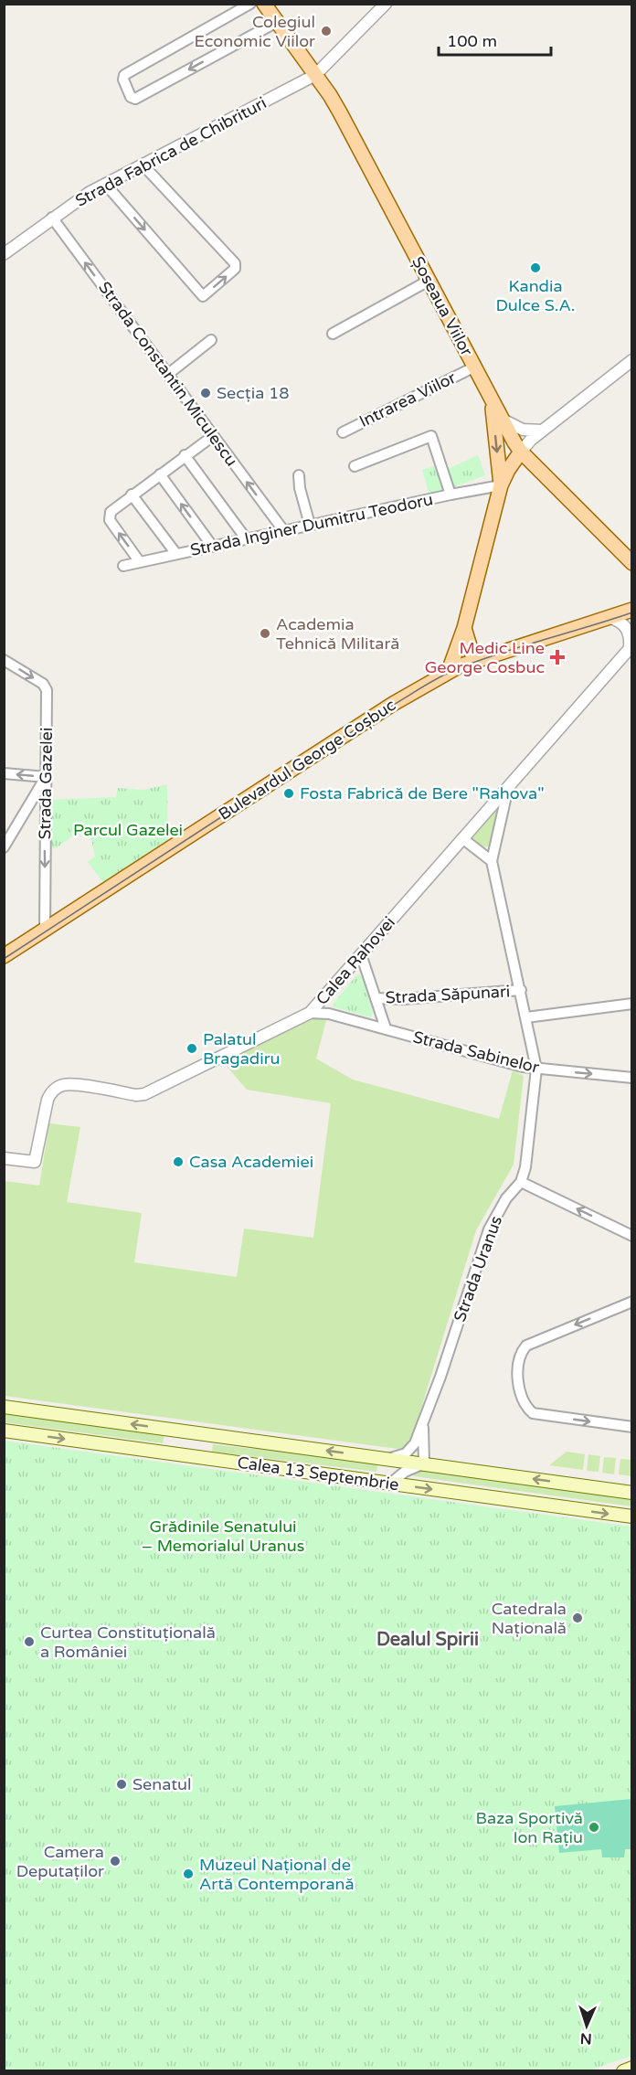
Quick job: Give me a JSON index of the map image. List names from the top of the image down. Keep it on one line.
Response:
{"streets":{"main road":["Șoseaua Viilor","Bulevardul George Coșbuc","Calea 13 Septembrie"],"street":["Strada Fabrica de Chibrituri","Strada Constantin Miculescu","Intrarea Viilor","Strada Inginer Dumitru Teodoru","Strada Gazelei","Calea Rahovei","Strada Săpunari","Strada Sabinelor","Strada Uranus"]},"crossings":[["Strada Fabrica de Chibrituri","Șoseaua Viilor"],["Strada Fabrica de Chibrituri","Strada Constantin Miculescu"],["Șoseaua Viilor","Intrarea Viilor"],["Strada Constantin Miculescu","Strada Inginer Dumitru Teodoru"],["Bulevardul George Coșbuc","Strada Gazelei"],["Calea Rahovei","Strada Sabinelor"],["Calea Rahovei","Strada Uranus"],["Strada Săpunari","Strada Uranus"],["Strada Sabinelor","Strada Uranus"],["Strada Uranus","Calea 13 Septembrie"]],"one_way":["Strada Gazelei"],"districts":["Dealul Spirii"],"parks":["Parcul Gazelei","Grădinile Senatului – Memorialul Uranus"],"places":{"other":["Colegiul Economic Viilor","Kandia Dulce S.A.","Secția 18","Academia Tehnică Militară","Fosta Fabrică de Bere \"Rahova\"","Palatul Bragadiru","Casa Academiei","Catedrala Națională","Curtea Constituțională a României","Senatul","Baza Sportivă Ion Rațiu","Camera Deputaților","Muzeul Național de Artă Contemporană"],"health":["Medic Line George Cosbuc"]},"scale_bar":"100 m","north":"bottom"}
